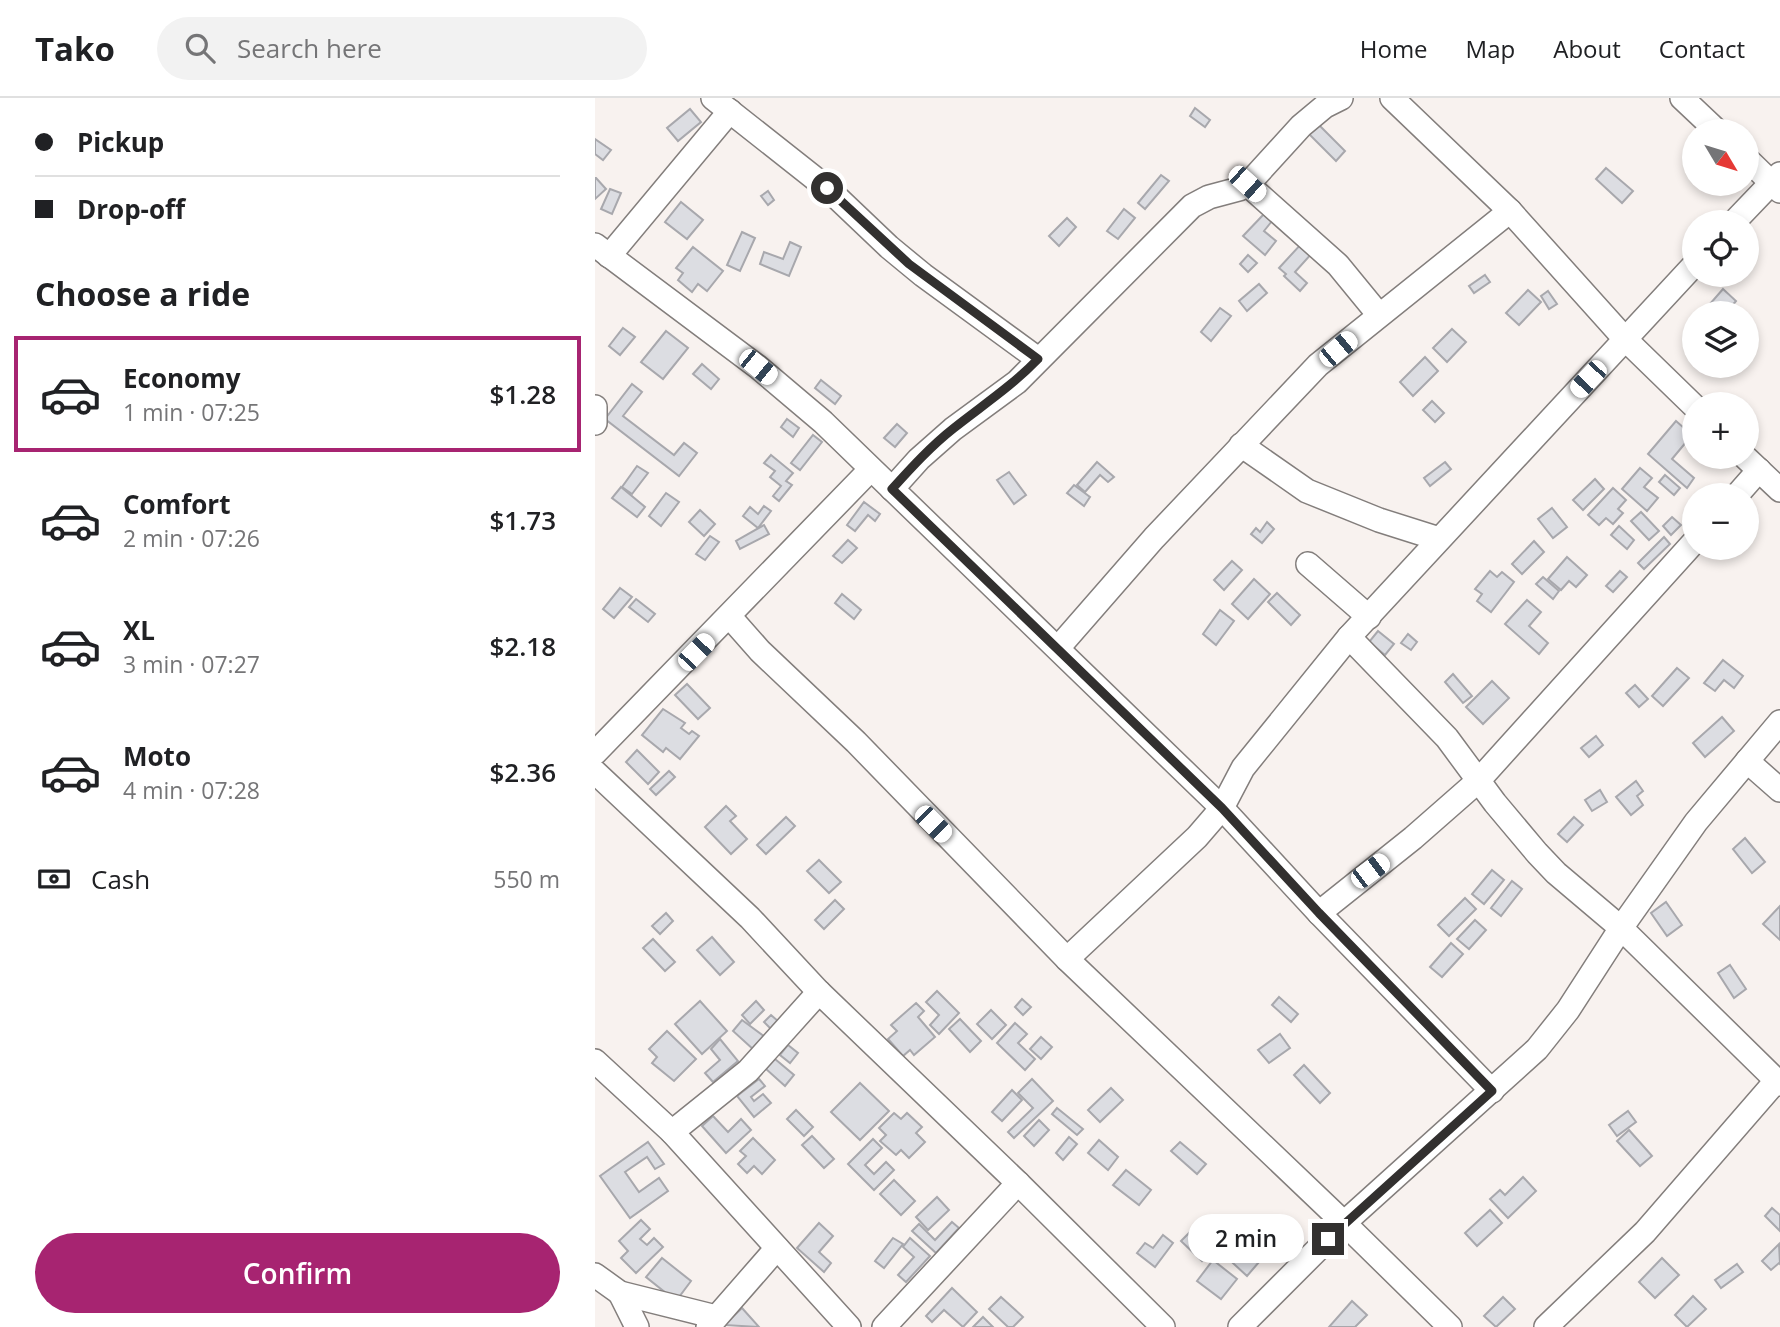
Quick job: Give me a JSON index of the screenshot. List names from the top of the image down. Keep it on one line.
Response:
{"north":"bottom right","page":{"header":"Tako","search":"Search here","nav":["Home","Map","About","Contact"],"banner":["Pickup","Drop-off"],"map_buttons":["+","−"],"heading":"Choose a ride","list":[{"name":"Economy","note":"1 min · 07:25","value":"$1.28"},{"name":"Comfort","note":"2 min · 07:26","value":"$1.73"},{"name":"XL","note":"3 min · 07:27","value":"$2.18"},{"name":"Moto","note":"4 min · 07:28","value":"$2.36"}],"pay":["Cash","550 m"],"bubble":"2 min","buttons":"Confirm"}}
